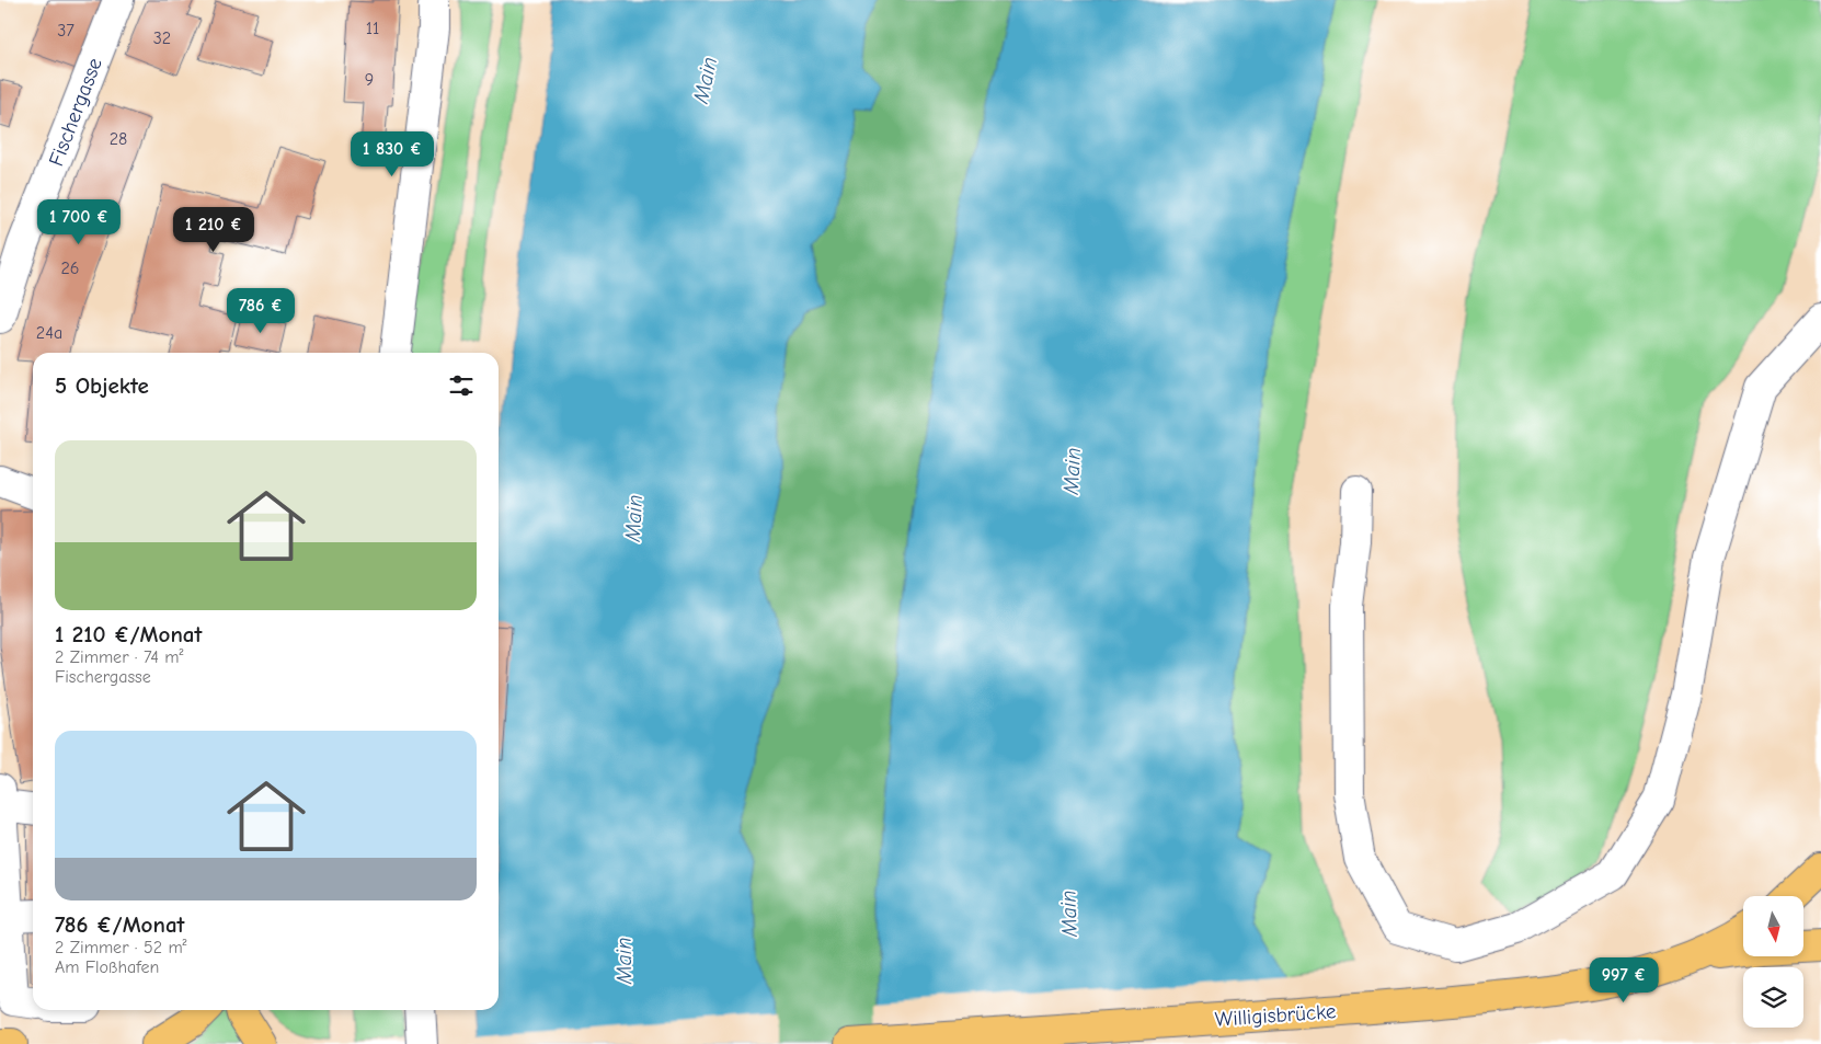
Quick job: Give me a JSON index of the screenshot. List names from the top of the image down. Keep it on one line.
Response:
{"streets":{"main road":["Willigisbrücke"],"street":["Fischergasse"]},"water":["Main"],"house_numbers":["11","37","32","9","28","26","24a"],"north":"bottom","page":{"price":["1 830 €","1 700 €","1 210 €","786 €","997 €"],"heading":"5 Objekte","list":[{"name":"1 210 €/Monat","note":"2 Zimmer · 74 m² · Fischergasse"},{"name":"786 €/Monat","note":"2 Zimmer · 52 m² · Am Floßhafen"}]}}
